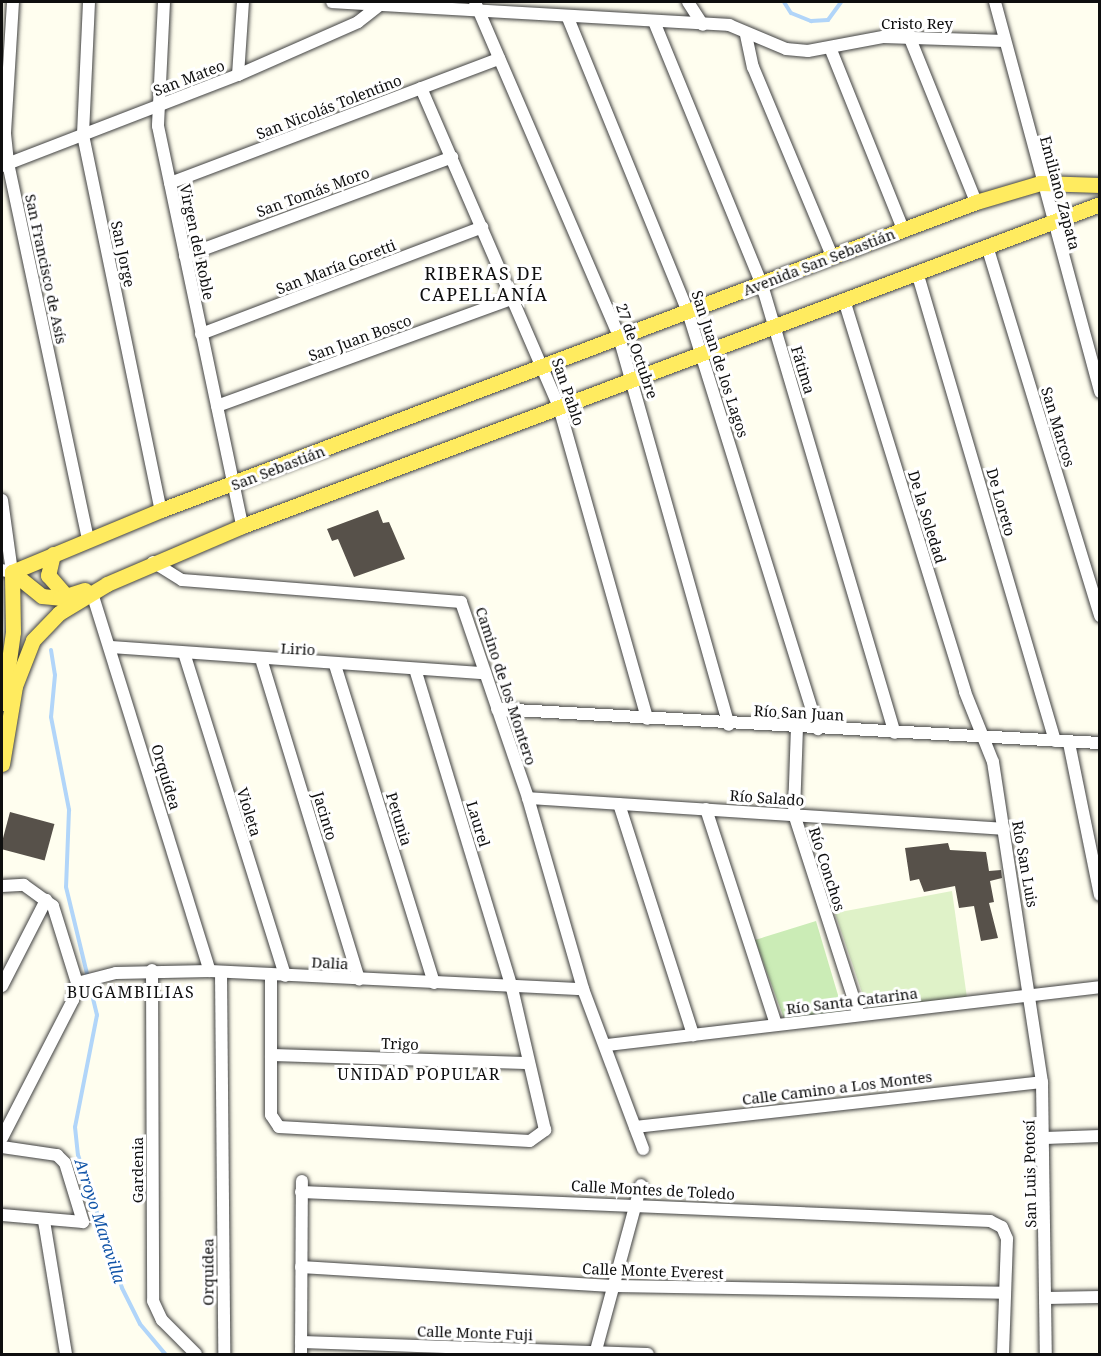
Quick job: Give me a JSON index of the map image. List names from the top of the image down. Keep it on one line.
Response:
{"streets":{"main road":["Avenida San Sebastián","San Sebastián"],"street":["Cristo Rey","San Mateo","San Nicolás Tolentino","San Tomás Moro","Emiliano Zapata","Virgen del Roble","San Jorge","San María Goretti","San Francisco de Asís","San Juan Bosco","27 de Octubre","San Juan de los Lagos","Fátima","San Pablo","San Marcos","De Loreto","De la Soledad","Lirio","Camino de los Montero","Río San Juan","Orquídea","Río Salado","Violeta","Jacinto","Petunia","Laurel","Río San Luis","Río Conchos","Dalia","Río Santa Catarina","Trigo","Calle Camino a Los Montes","Gardenia","San Luis Potosí","Calle Montes de Toledo","Calle Monte Everest","Calle Monte Fuji"]},"crossings":[["Cristo Rey","San Mateo"],["Cristo Rey","Emiliano Zapata"],["Cristo Rey","27 de Octubre"],["Cristo Rey","San Juan de los Lagos"],["Cristo Rey","Fátima"],["San Mateo","Virgen del Roble"],["San Mateo","San Jorge"],["San Mateo","San Francisco de Asís"],["San Nicolás Tolentino","Virgen del Roble"],["San Nicolás Tolentino","27 de Octubre"],["San Nicolás Tolentino","San Pablo"],["San Tomás Moro","Virgen del Roble"],["San Tomás Moro","San Pablo"],["Emiliano Zapata","Avenida San Sebastián"],["Virgen del Roble","San María Goretti"],["Virgen del Roble","San Juan Bosco"],["Virgen del Roble","San Sebastián"],["San Jorge","San Sebastián"],["Avenida San Sebastián","27 de Octubre"],["Avenida San Sebastián","San Juan de los Lagos"],["Avenida San Sebastián","Fátima"],["Avenida San Sebastián","San Pablo"],["Avenida San Sebastián","San Sebastián"],["San María Goretti","San Pablo"],["San Francisco de Asís","San Sebastián"],["San Juan Bosco","San Pablo"],["27 de Octubre","Río San Juan"],["San Juan de los Lagos","Río San Juan"],["Fátima","Río San Juan"],["San Pablo","San Sebastián"],["San Pablo","Río San Juan"],["De Loreto","Río San Juan"],["De la Soledad","Río San Juan"],["De la Soledad","Río San Luis"],["Lirio","Camino de los Montero"],["Lirio","Orquídea"],["Lirio","Violeta"],["Lirio","Jacinto"],["Lirio","Petunia"],["Lirio","Laurel"],["Camino de los Montero","Río San Juan"],["Camino de los Montero","Río Salado"],["Camino de los Montero","Dalia"],["Camino de los Montero","Río Santa Catarina"],["Camino de los Montero","Calle Camino a Los Montes"],["Río San Juan","Río San Luis"],["Río San Juan","Río Conchos"],["Orquídea","Dalia"],["Río Salado","Río San Luis"],["Río Salado","Río Conchos"],["Violeta","Dalia"],["Jacinto","Dalia"],["Petunia","Dalia"],["Laurel","Dalia"],["Laurel","Trigo"],["Río San Luis","Río Santa Catarina"],["Río San Luis","San Luis Potosí"],["Río Conchos","Río Santa Catarina"],["Dalia","Gardenia"],["Río Santa Catarina","San Luis Potosí"],["Calle Camino a Los Montes","San Luis Potosí"],["Calle Montes de Toledo","Calle Monte Everest"]],"districts":["RIBERAS DE CAPELLANÍA","BUGAMBILIAS","UNIDAD POPULAR"],"water":["Arroyo Maravilla"]}
